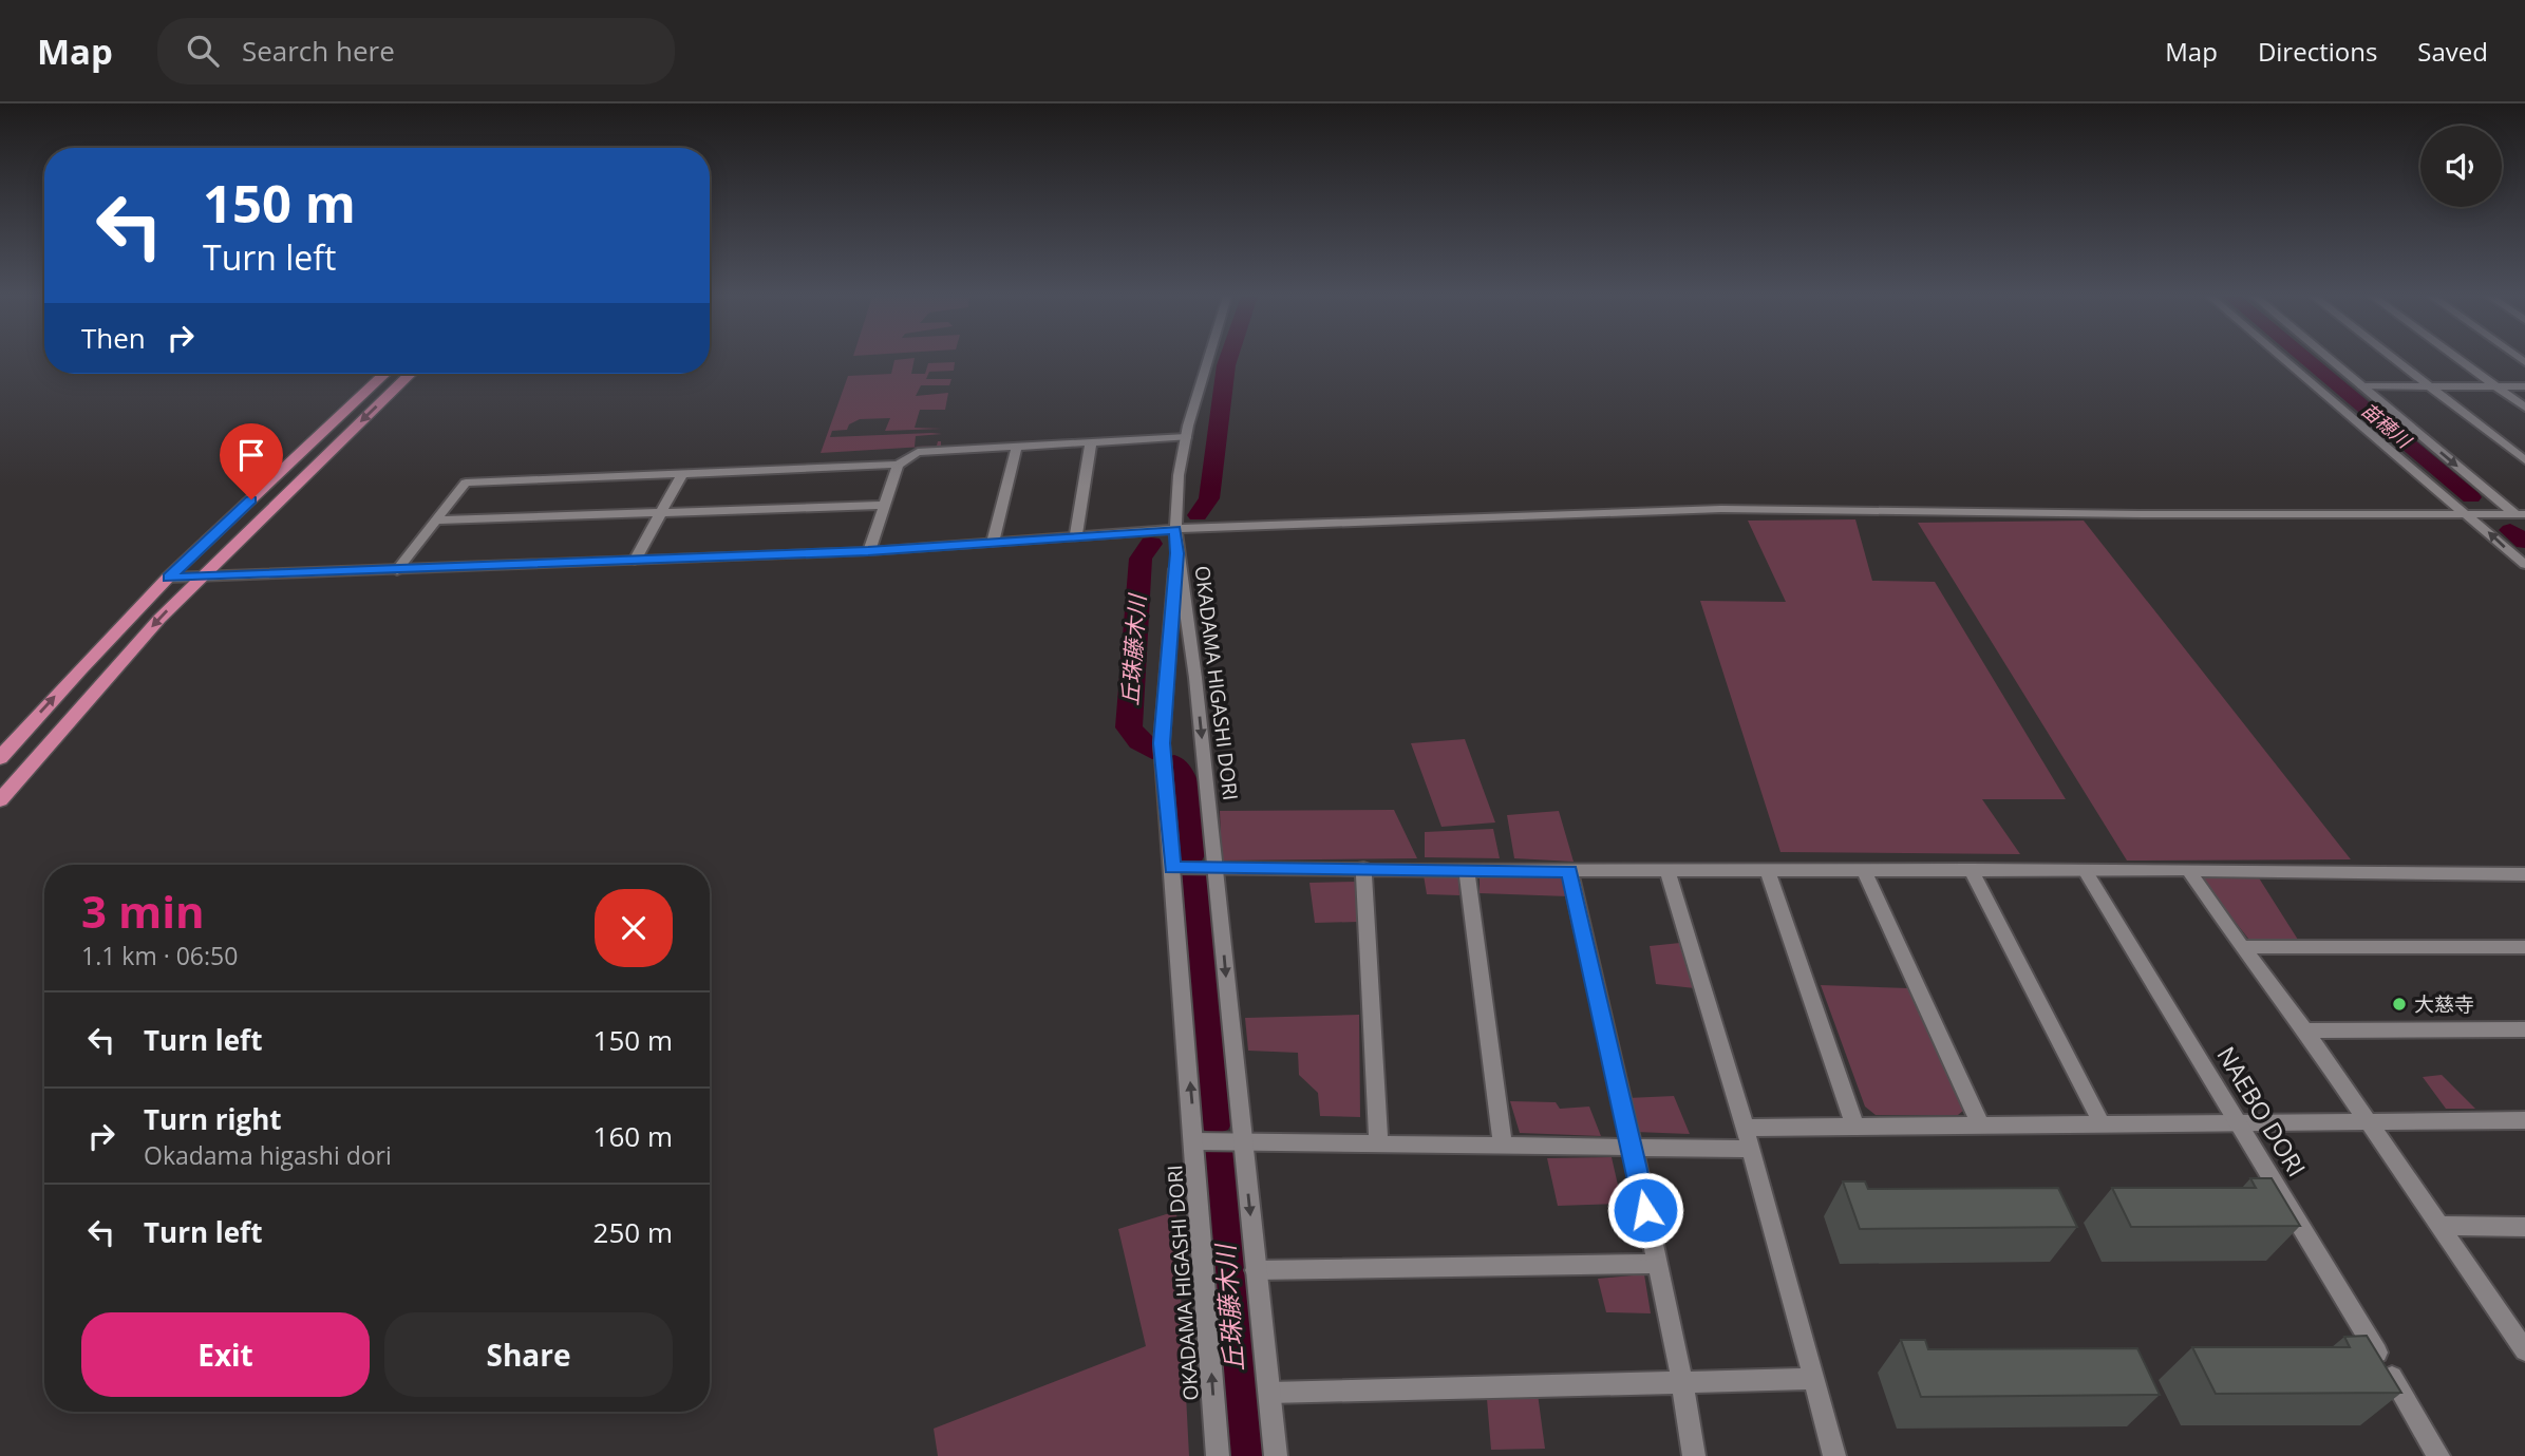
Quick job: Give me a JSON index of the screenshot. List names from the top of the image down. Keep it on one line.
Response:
{"streets":{"street":["OKADAMA HIGASHI DORI","NAEBO DORI"]},"water":["苗穂川","丘珠藤木川"],"places":["大慈寺"],"page":{"header":"Map","search":"Search here","nav":["Map","Directions","Saved"],"turn":["150 m","Turn left"],"then":"Then","heading":["3 min","1.1 km · 06:50"],"list":[{"name":"Turn left","value":"150 m"},{"name":"Turn right","note":"Okadama higashi dori","value":"160 m"},{"name":"Turn left","value":"250 m"}],"buttons":["Exit","Share"]}}
